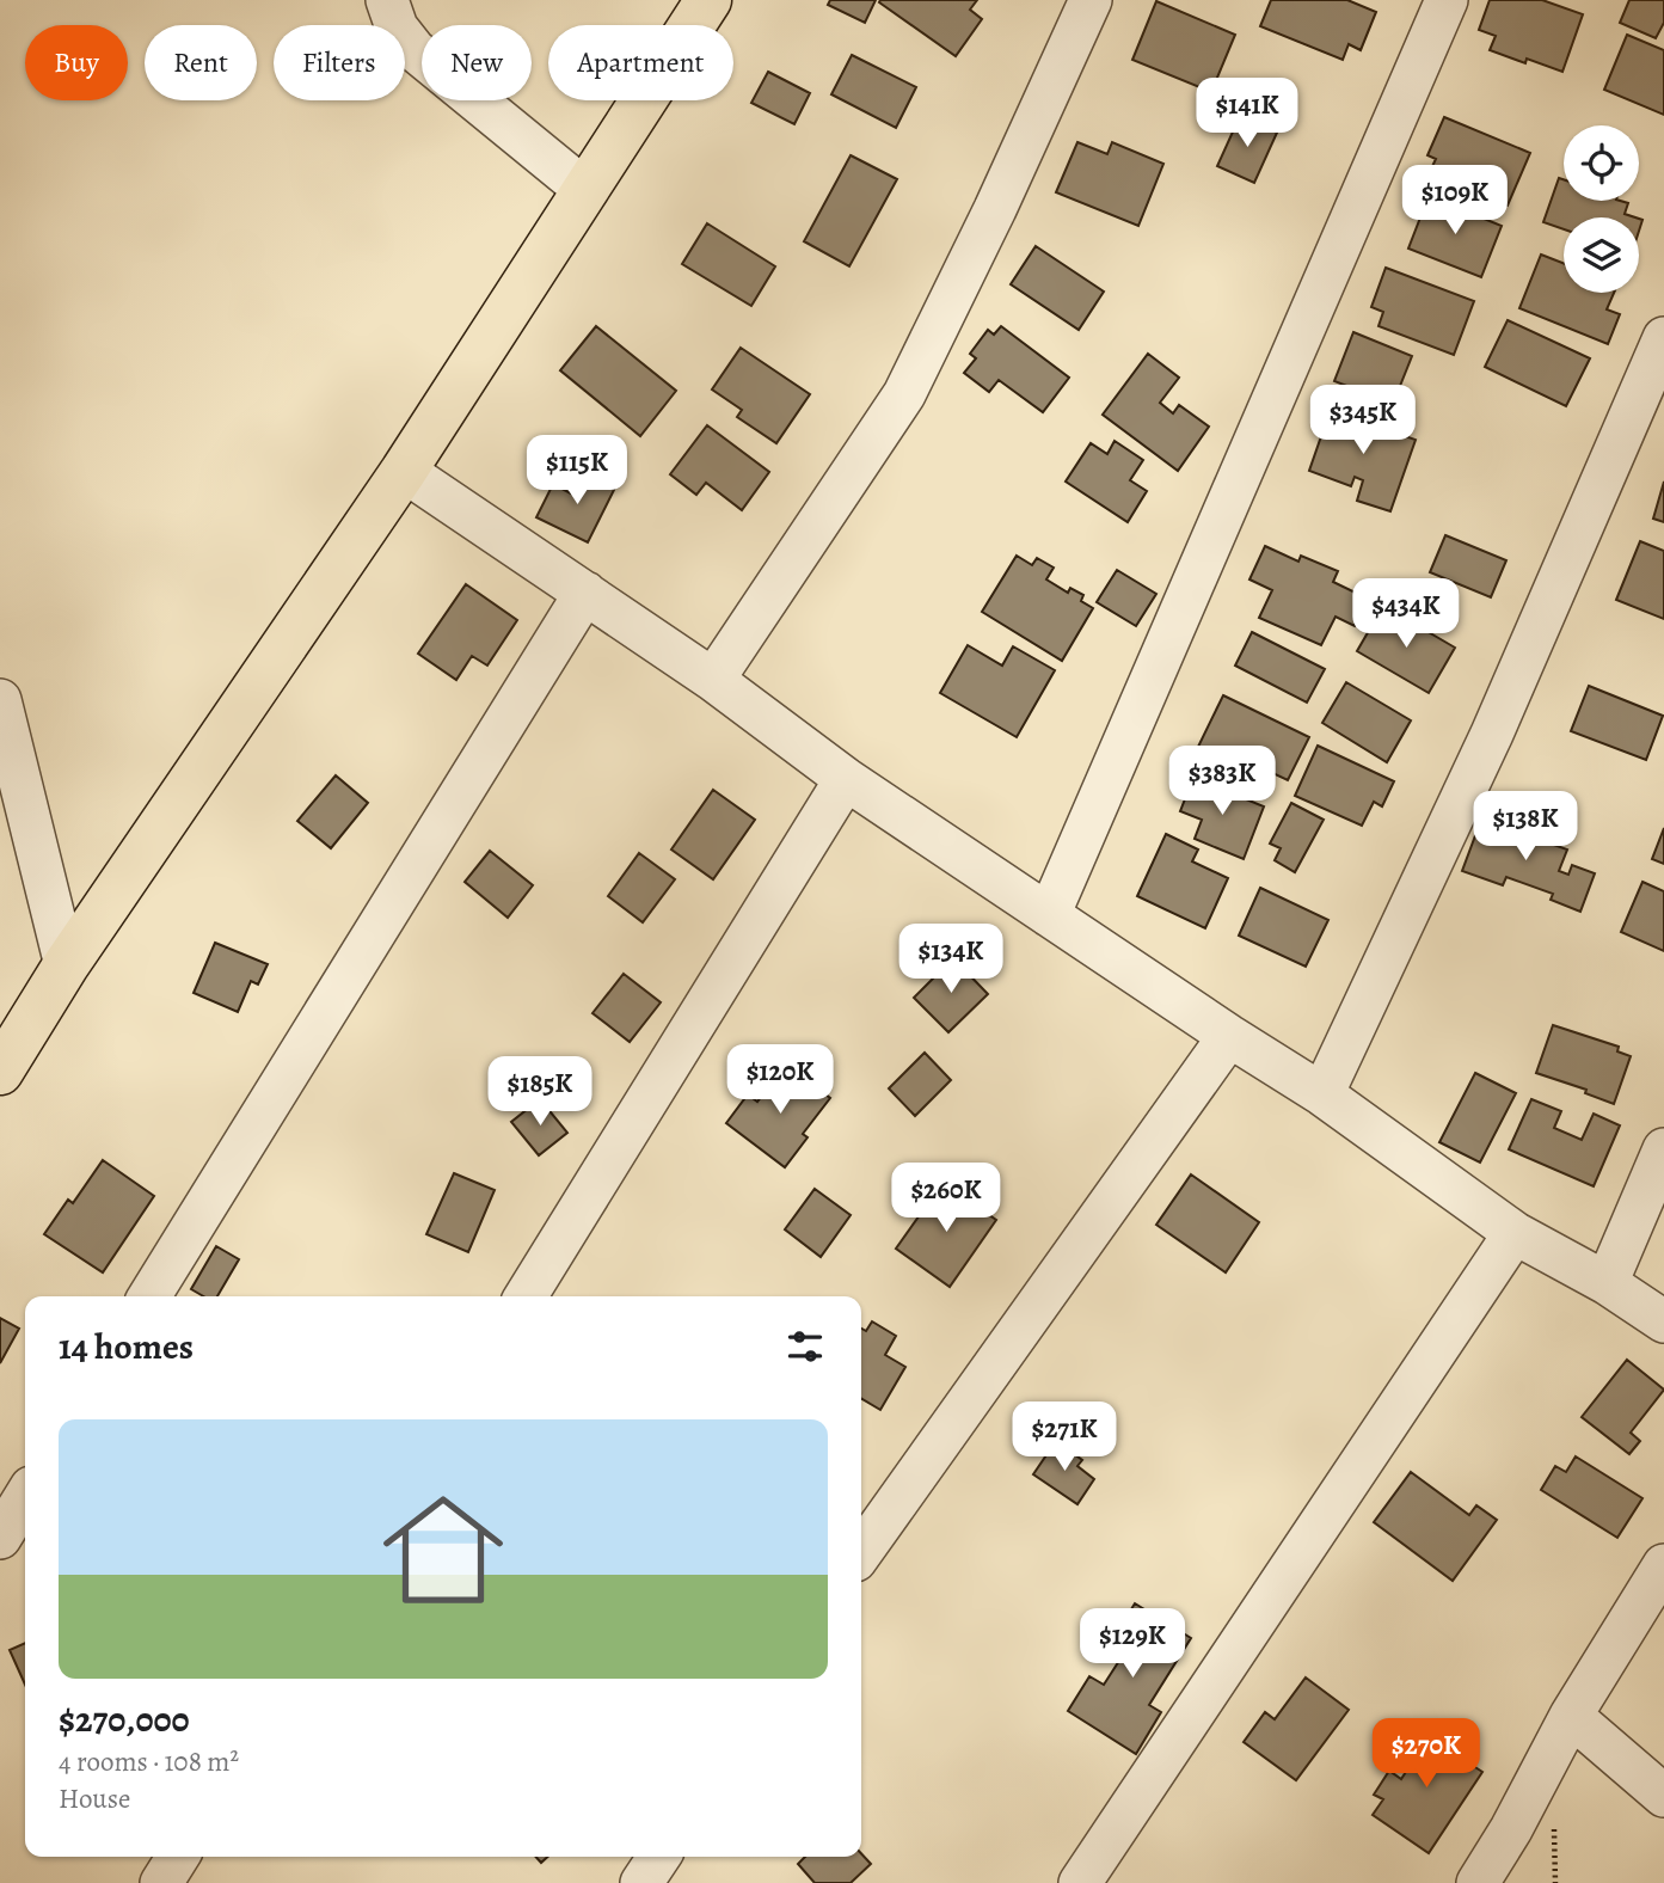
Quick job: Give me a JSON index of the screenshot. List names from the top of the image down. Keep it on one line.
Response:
{"page":{"chip":["Buy","Rent","Filters","New","Apartment"],"price":["$141K","$109K","$345K","$115K","$434K","$383K","$138K","$134K","$120K","$185K","$260K","$271K","$129K","$270K"],"heading":"14 homes","list":[{"name":"$270,000","note":"4 rooms · 108 m² · House"}]}}
